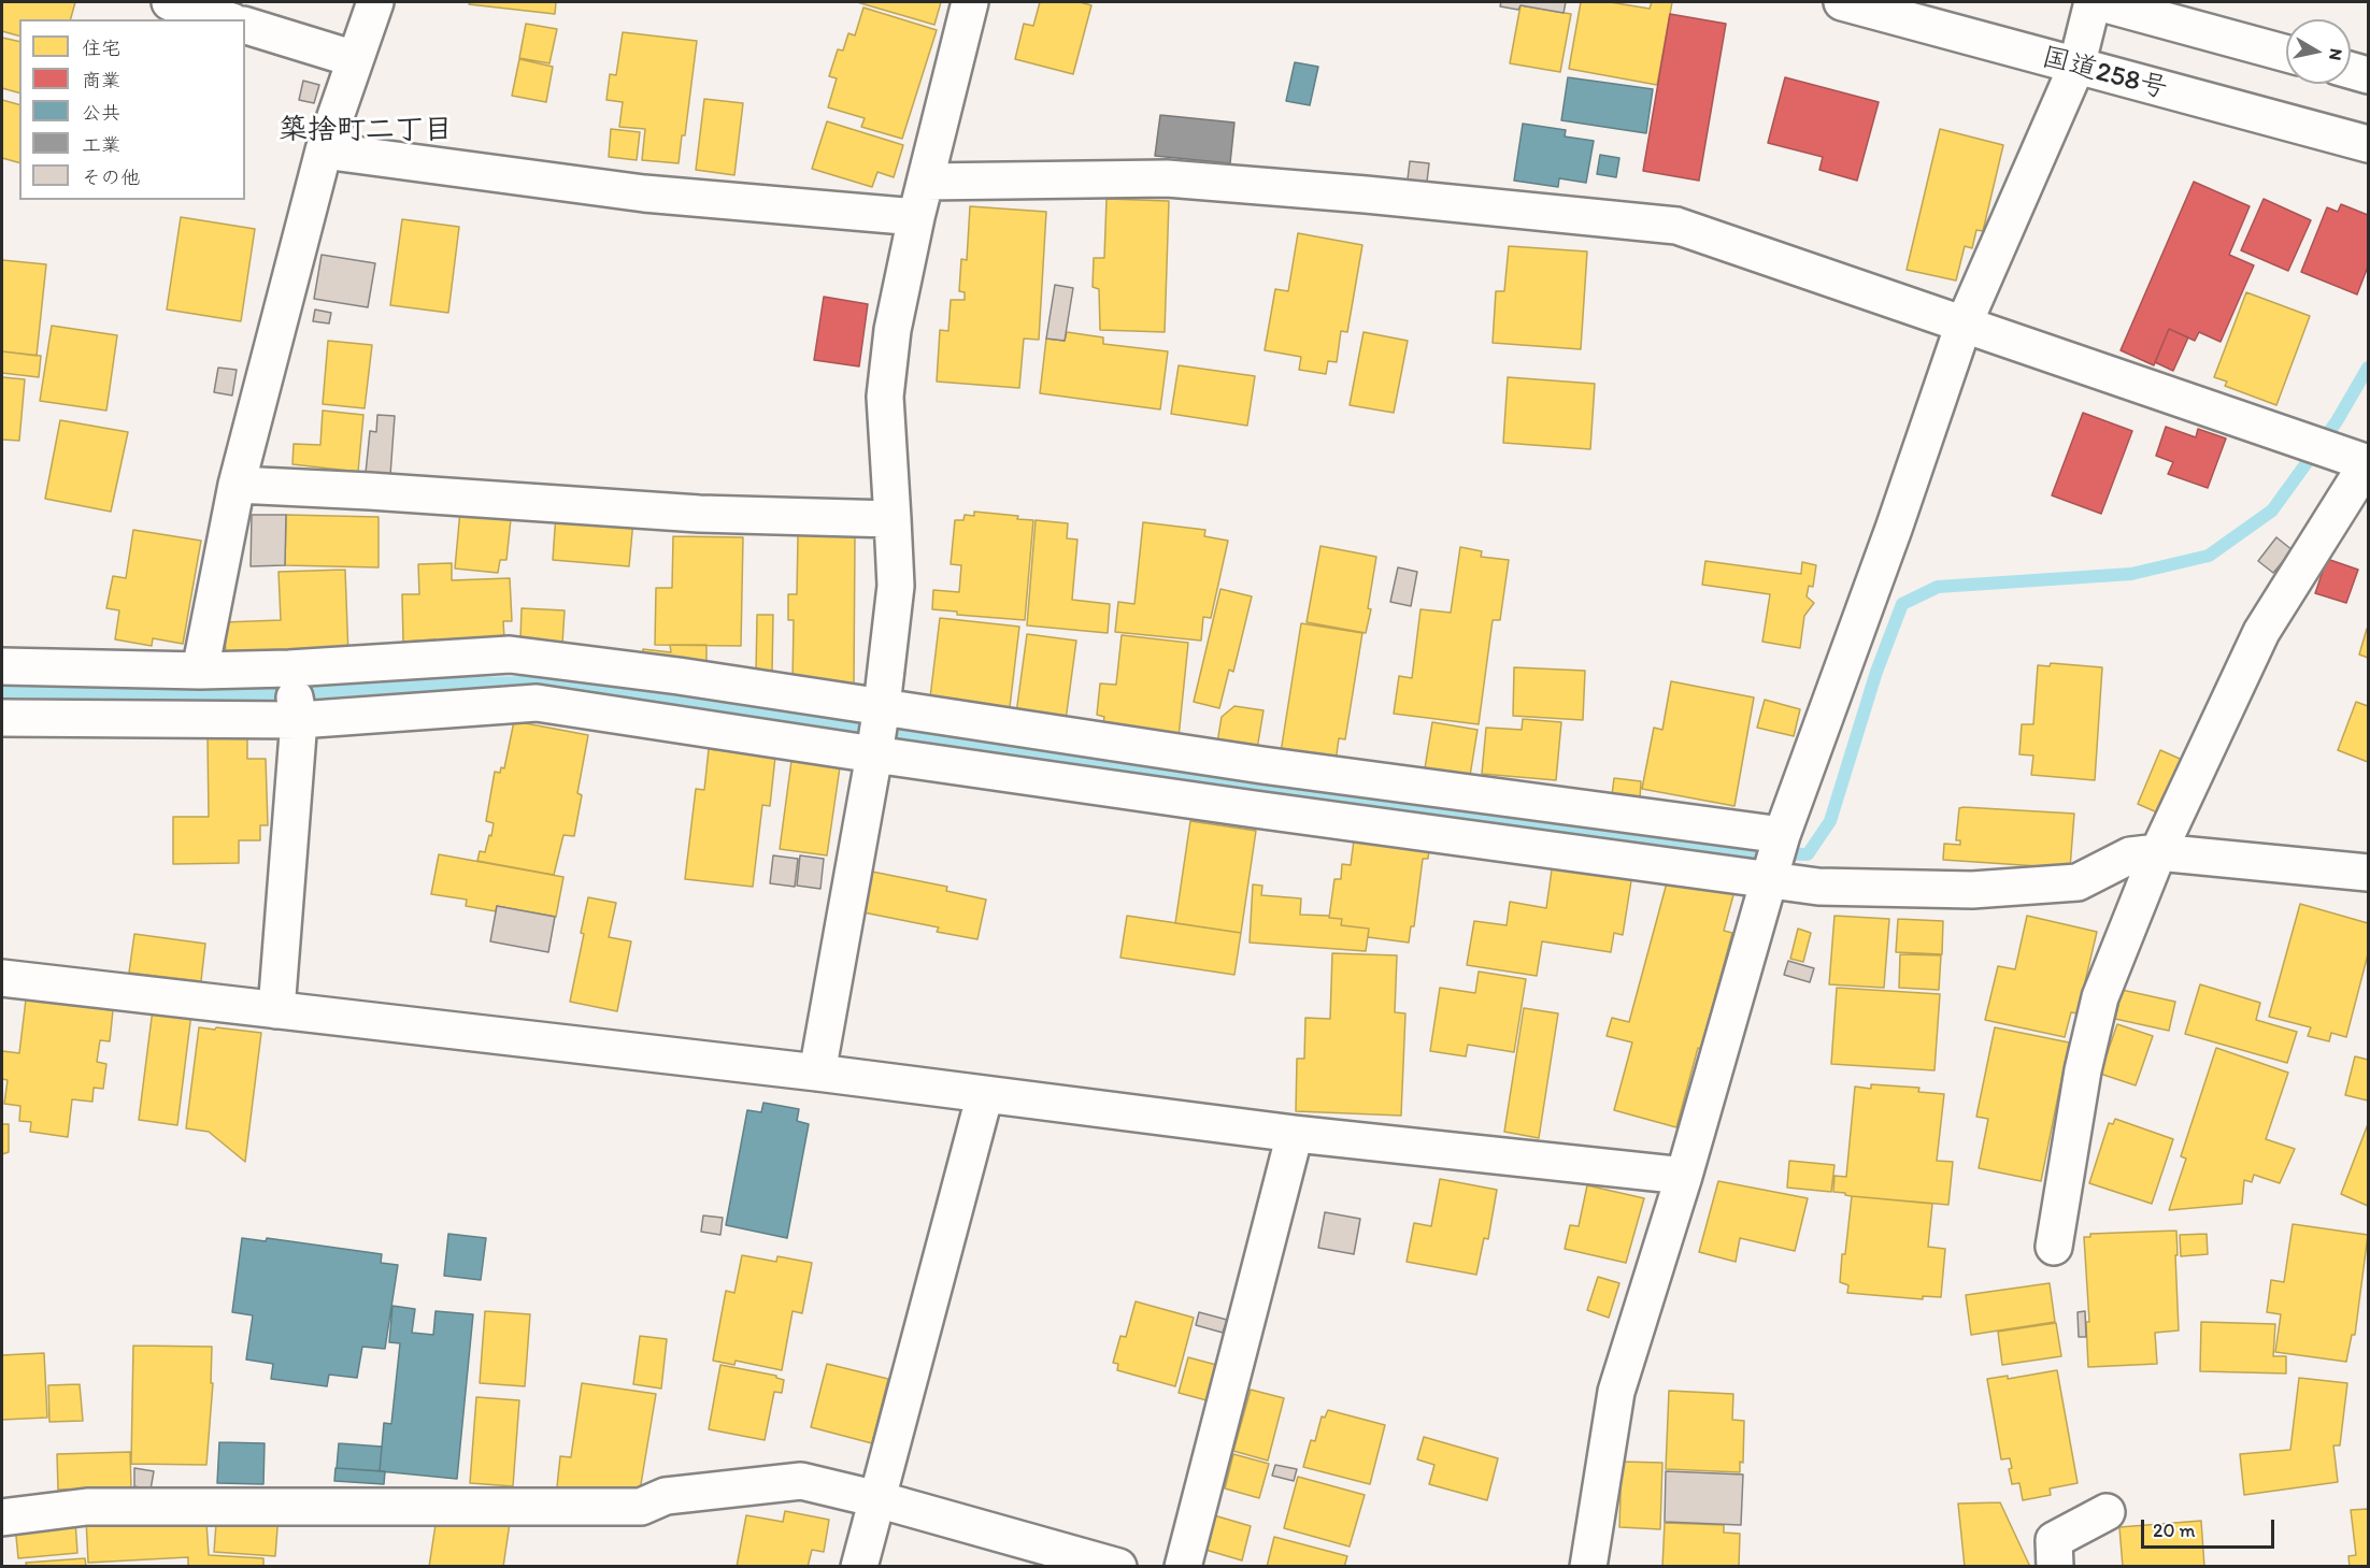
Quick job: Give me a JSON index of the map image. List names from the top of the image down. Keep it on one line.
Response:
{"streets":{"main road":["国道258号"]},"districts":["築捨町二丁目"],"legend":["住宅","商業","公共","工業","その他"],"scale_bar":"20 m","north":"right"}
